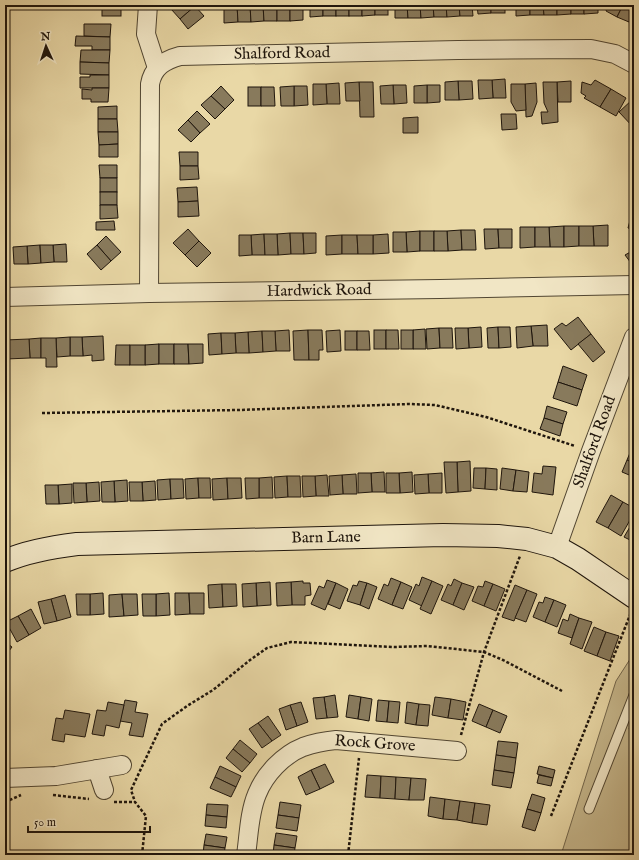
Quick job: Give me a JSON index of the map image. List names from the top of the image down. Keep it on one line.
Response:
{"streets":{"street":["Shalford Road","Hardwick Road","Barn Lane","Rock Grove"]},"crossings":[["Shalford Road","Barn Lane"]],"scale_bar":"50 m","north":"top"}
